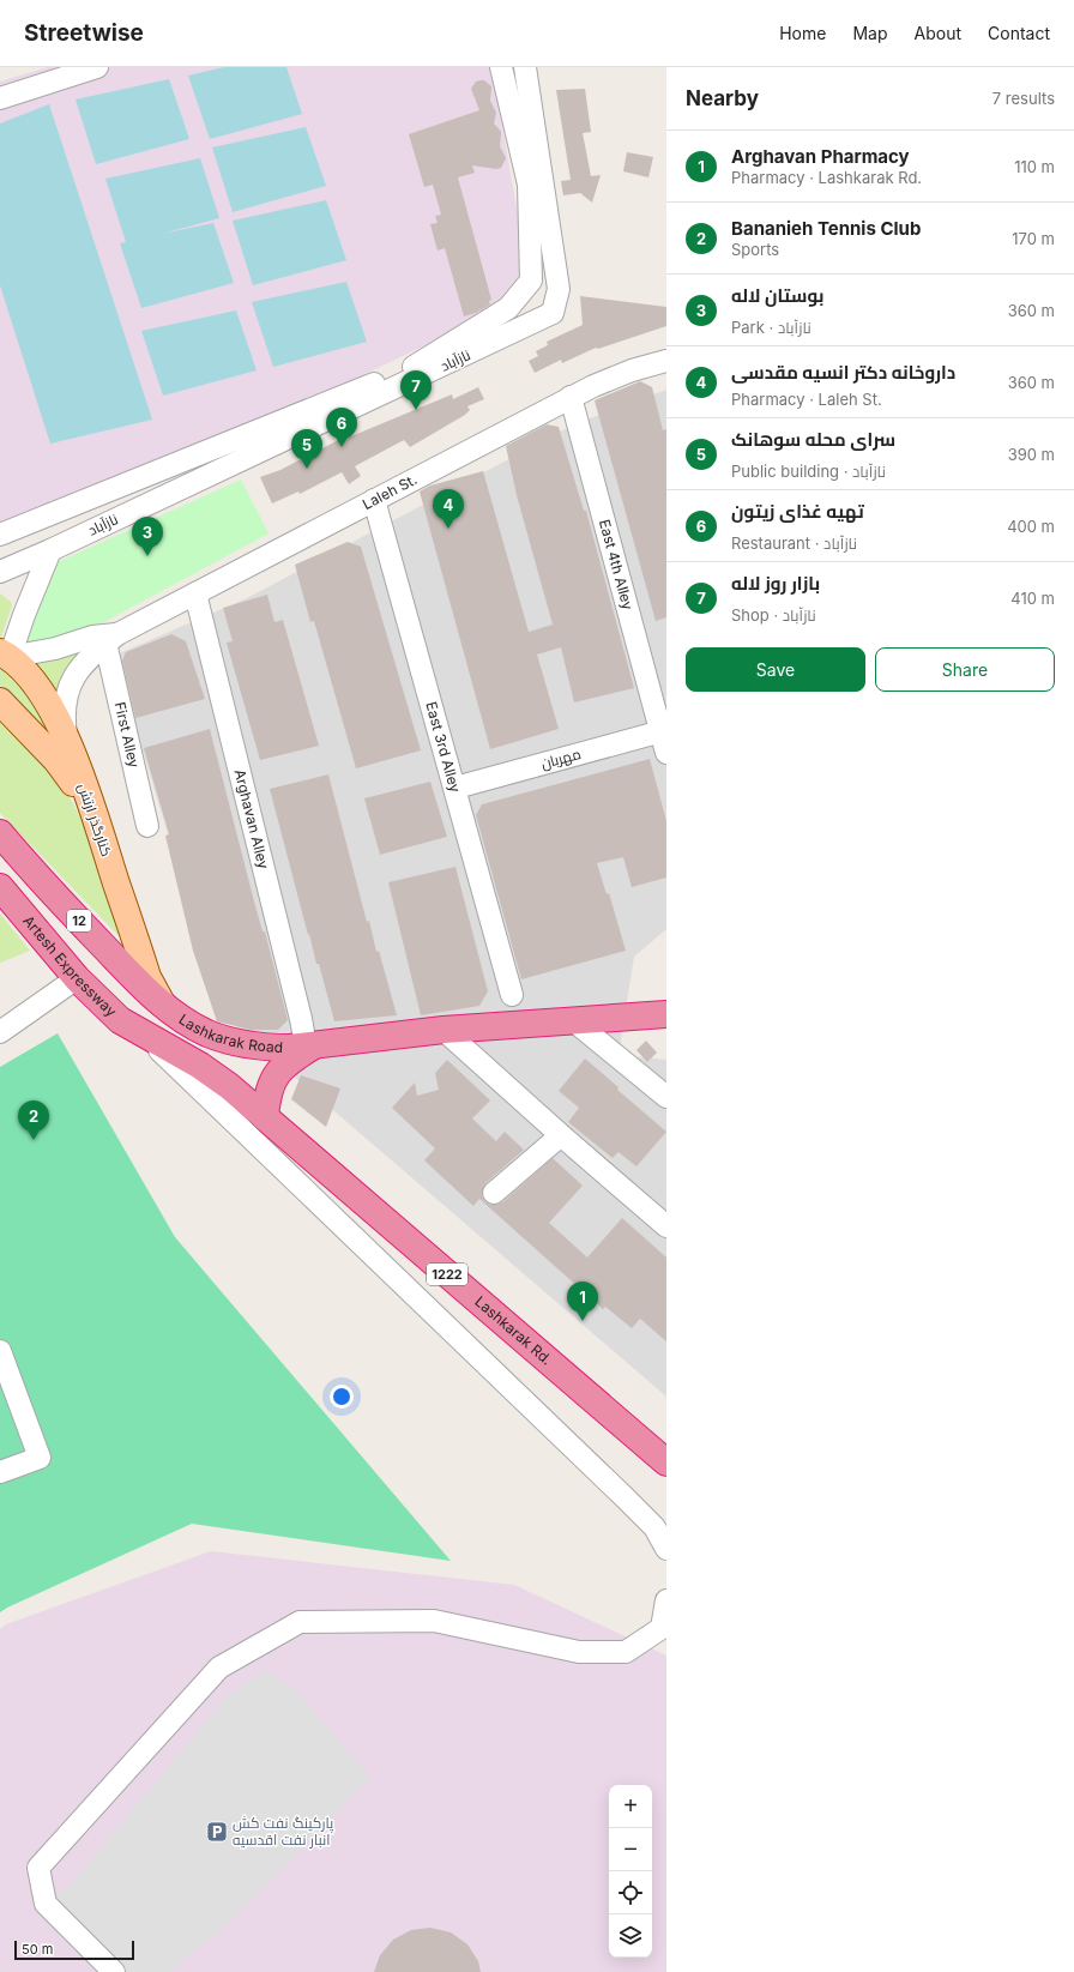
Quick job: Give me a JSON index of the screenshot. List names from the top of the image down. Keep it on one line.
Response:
{"streets":{"highway":["12","Artesh Expressway","Lashkarak Road","1222","Lashkarak Rd."],"main road":["کنارگذر ارتش"],"street":["نازآباد","Laleh St.","East 4th Alley","First Alley","East 3rd Alley","مهربان","Arghavan Alley"]},"crossings":[["Laleh St.","East 4th Alley"],["Laleh St.","First Alley"],["Laleh St.","East 3rd Alley"],["Laleh St.","Arghavan Alley"],["Laleh St.","کنارگذر ارتش"],["East 4th Alley","مهربان"],["East 3rd Alley","مهربان"],["Arghavan Alley","Lashkarak Road"],["کنارگذر ارتش","12"],["کنارگذر ارتش","Lashkarak Road"],["12","Lashkarak Road"],["Artesh Expressway","Lashkarak Rd."]],"places":{"parking":["پارکینگ نفت کش انبار نفت اقدسیه"]},"scale_bar":"50 m","page":{"header":"Streetwise","nav":["Home","Map","About","Contact"],"heading":["Nearby","7 results"],"list":[{"mark":"1","name":"Arghavan Pharmacy","note":"Pharmacy · Lashkarak Rd.","value":"110 m"},{"mark":"2","name":"Bananieh Tennis Club","note":"Sports","value":"170 m"},{"mark":"3","name":"بوستان لاله","note":"Park · نازآباد","value":"360 m"},{"mark":"4","name":"داروخانه دکتر انسیه مقدسی","note":"Pharmacy · Laleh St.","value":"360 m"},{"mark":"5","name":"سرای محله سوهانک","note":"Public building · نازآباد","value":"390 m"},{"mark":"6","name":"تهیه غذای زیتون","note":"Restaurant · نازآباد","value":"400 m"},{"mark":"7","name":"بازار روز لاله","note":"Shop · نازآباد","value":"410 m"}],"pins":["7","6","5","4","3","2","1"],"buttons":["Save","Share"],"map_buttons":["+","−"],"scale":"50 m"}}
